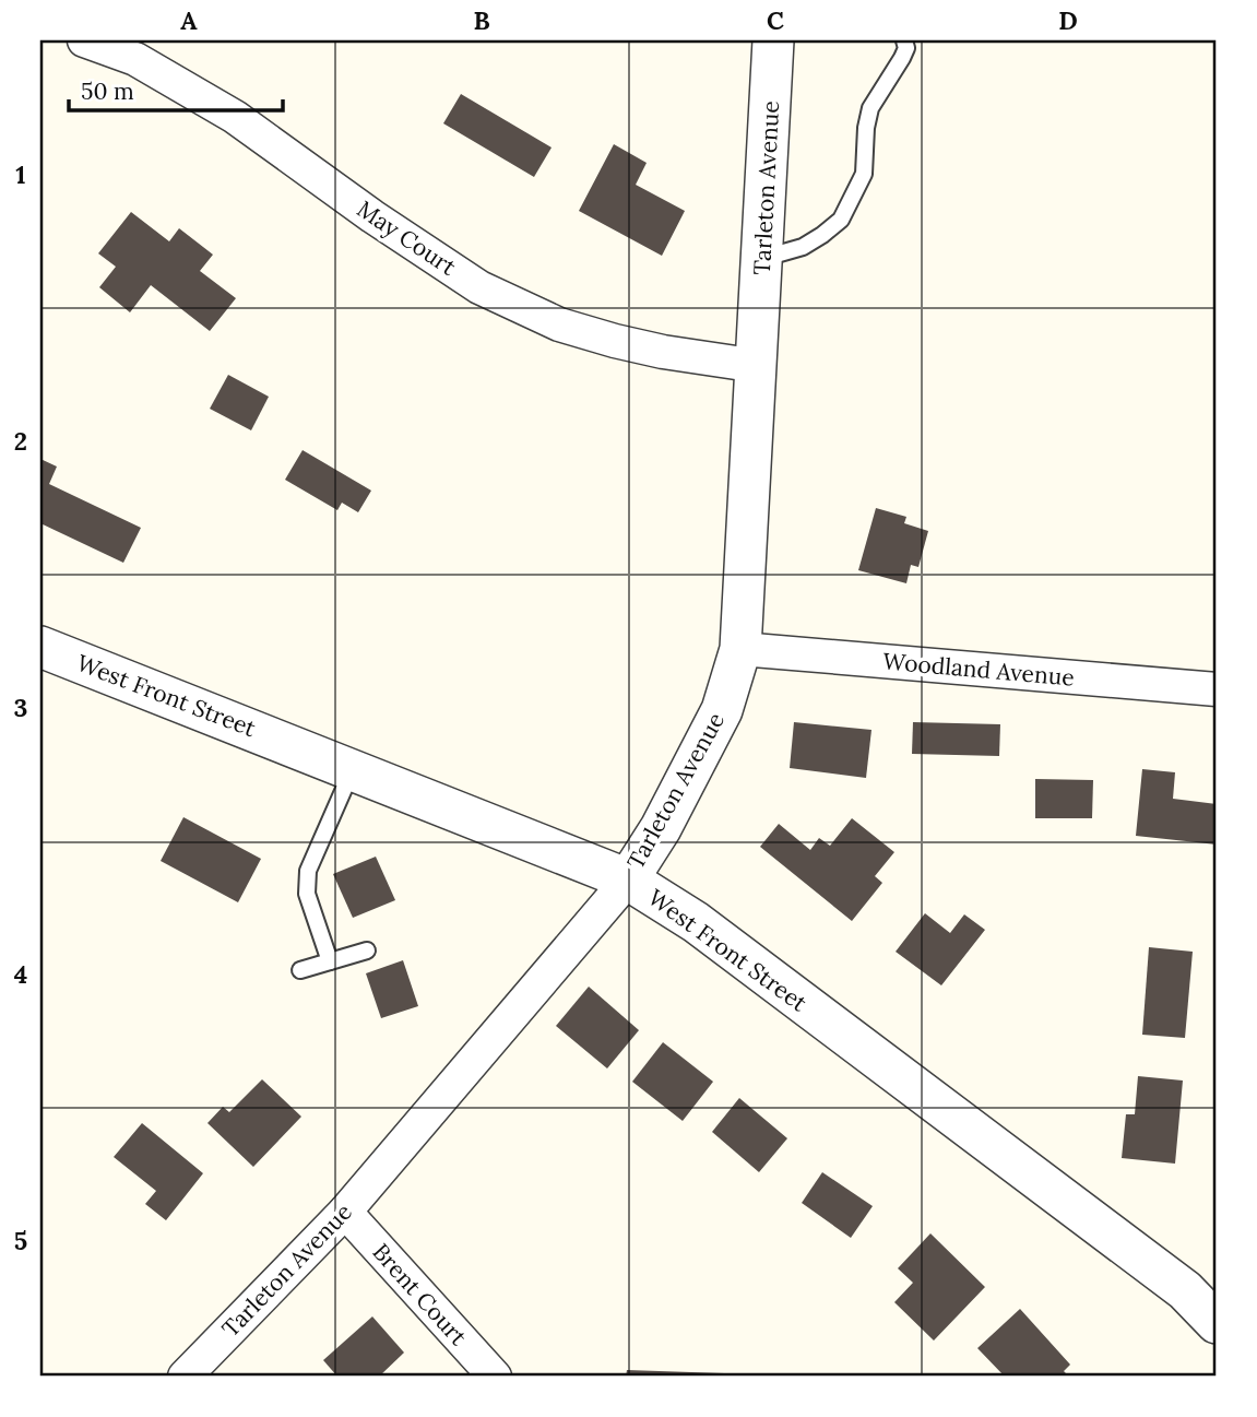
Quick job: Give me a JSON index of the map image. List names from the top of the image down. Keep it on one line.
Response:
{"streets":{"street":["Tarleton Avenue","May Court","Woodland Avenue","West Front Street","Brent Court"]},"crossings":[["Tarleton Avenue","May Court"],["Tarleton Avenue","Woodland Avenue"],["Tarleton Avenue","West Front Street"],["Tarleton Avenue","Brent Court"]],"scale_bar":"50 m","grid":{"columns":["A","B","C","D"],"rows":["1","2","3","4","5"]}}
